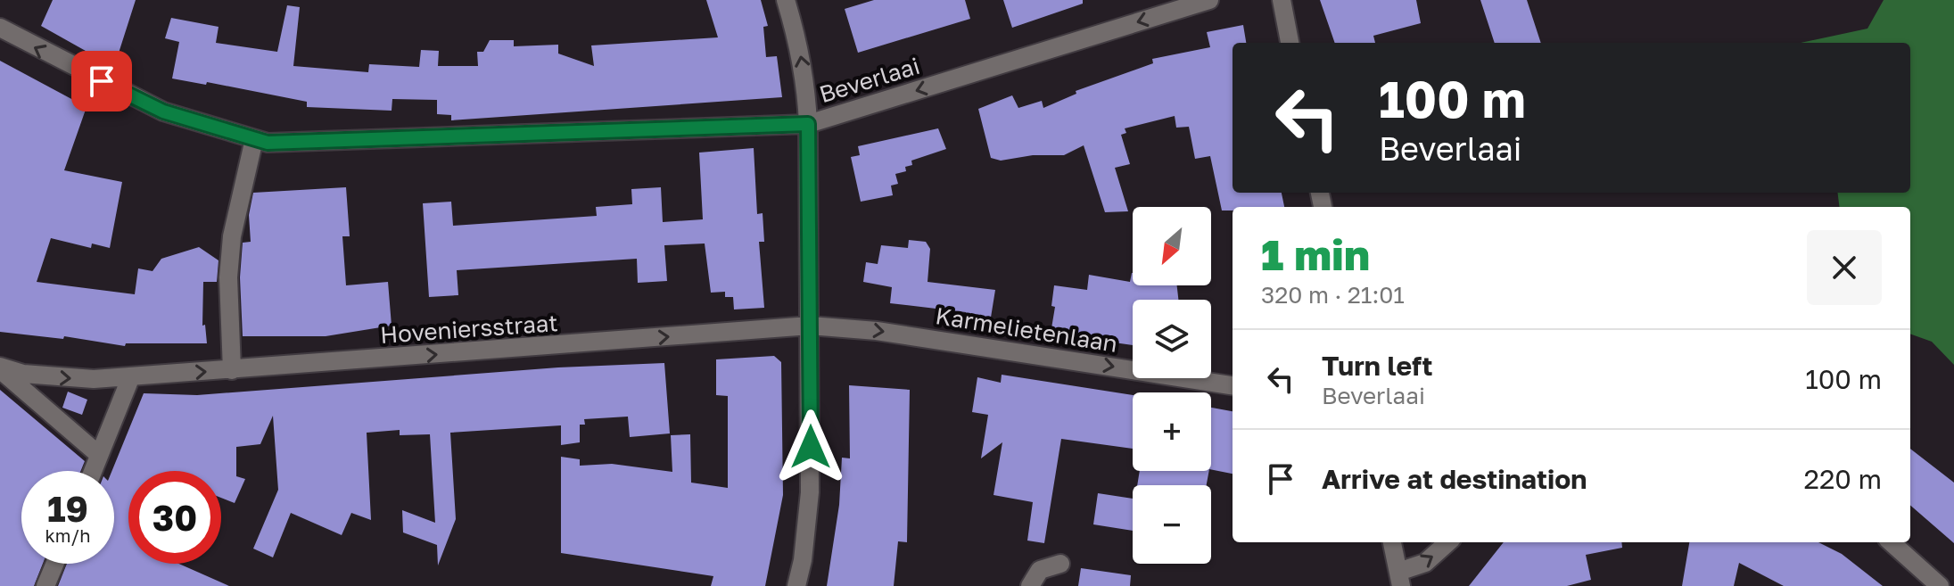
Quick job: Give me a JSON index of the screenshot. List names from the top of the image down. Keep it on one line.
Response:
{"streets":{"street":["Beverlaai","Hoveniersstraat","Karmelietenlaan"]},"crossings":[["Hoveniersstraat","Karmelietenlaan"]],"one_way":["Beverlaai","Hoveniersstraat","Karmelietenlaan"],"north":"bottom left","page":{"turn":["100 m","Beverlaai"],"map_buttons":["+","−"],"heading":["1 min","320 m · 21:01"],"list":[{"name":"Turn left","note":"Beverlaai","value":"100 m"},{"name":"Arrive at destination","value":"220 m"}],"speed":"19 km/h","limit":"30"}}
